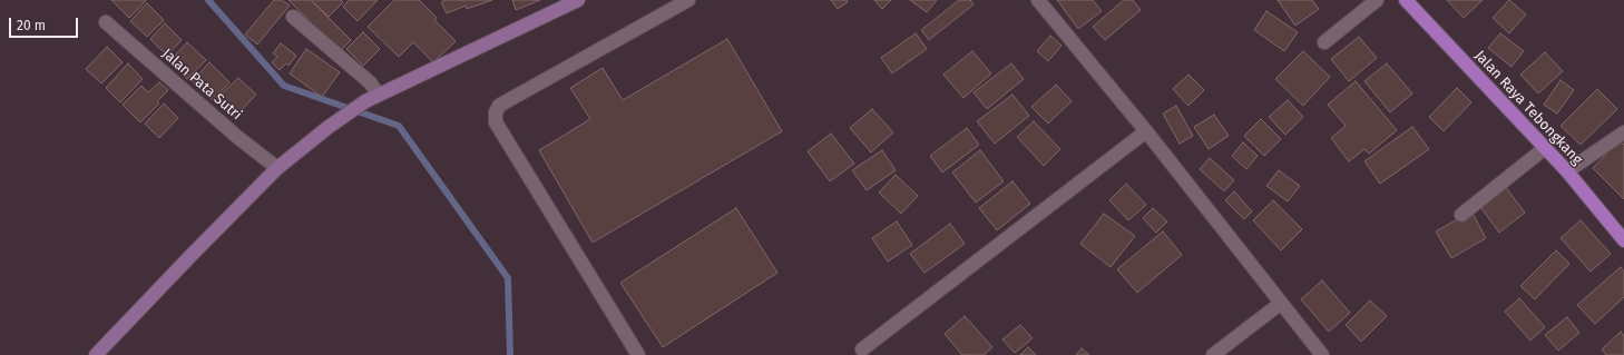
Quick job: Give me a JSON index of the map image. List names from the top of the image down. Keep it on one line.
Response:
{"streets":{"main road":["Jalan Raya Tebongkang"],"street":["Jalan Pata Sutri"]},"scale_bar":"20 m"}
